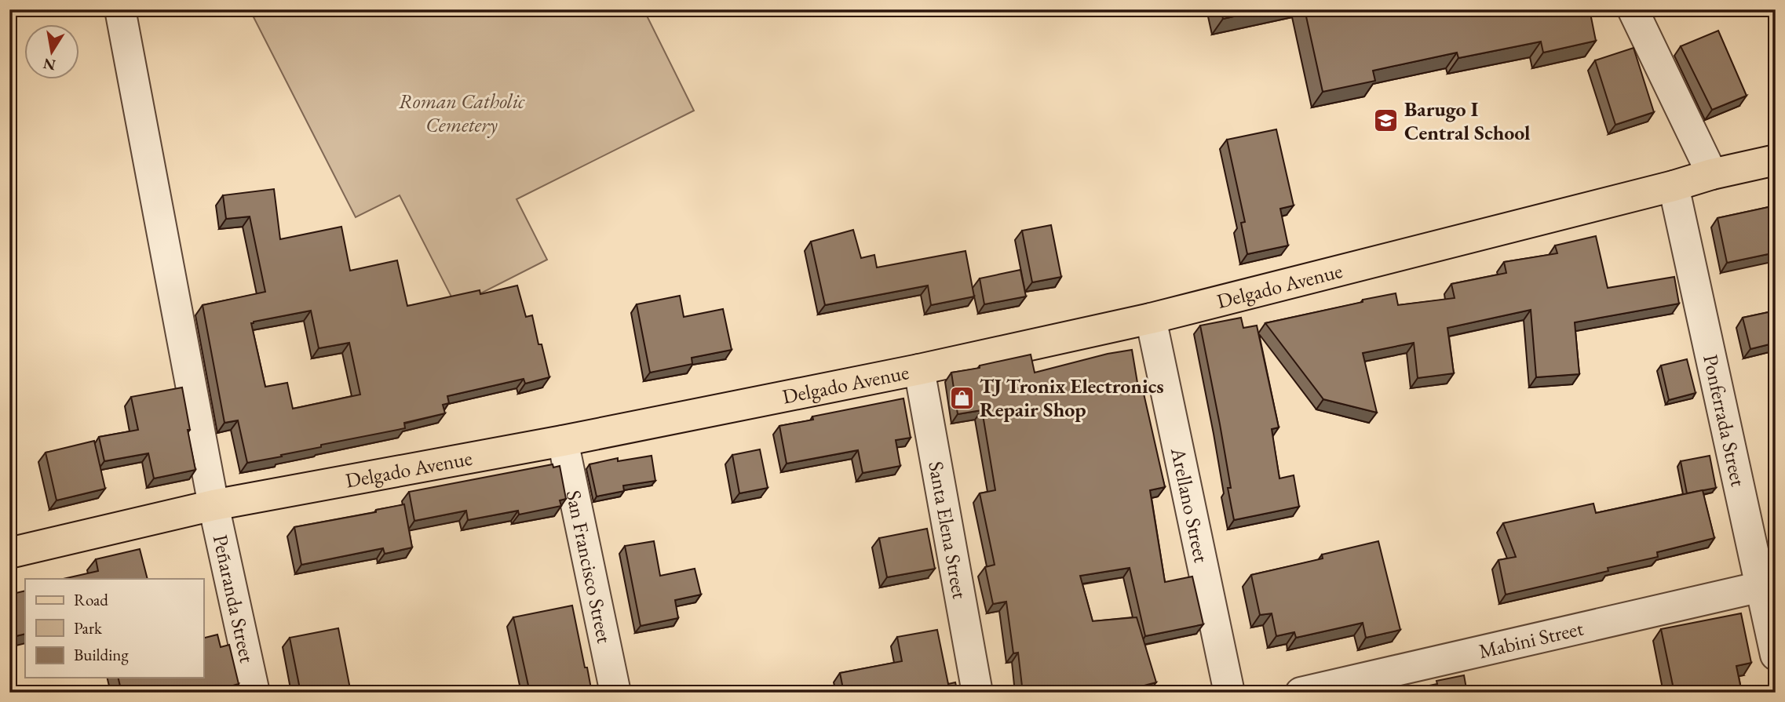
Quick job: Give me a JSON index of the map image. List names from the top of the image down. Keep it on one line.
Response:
{"streets":{"main road":["Delgado Avenue"],"street":["Ponferrada Street","Arellano Street","Santa Elena Street","San Francisco Street","Peñaranda Street","Mabini Street"]},"crossings":[["Delgado Avenue","Ponferrada Street"],["Delgado Avenue","Arellano Street"],["Delgado Avenue","Santa Elena Street"],["Delgado Avenue","San Francisco Street"],["Delgado Avenue","Peñaranda Street"],["Ponferrada Street","Mabini Street"]],"parks":["Roman Catholic Cemetery"],"places":{"school or university":["Barugo I Central School"],"shop":["TJ Tronix Electronics Repair Shop"]},"legend":["Road","Park","Building"],"north":"bottom"}
